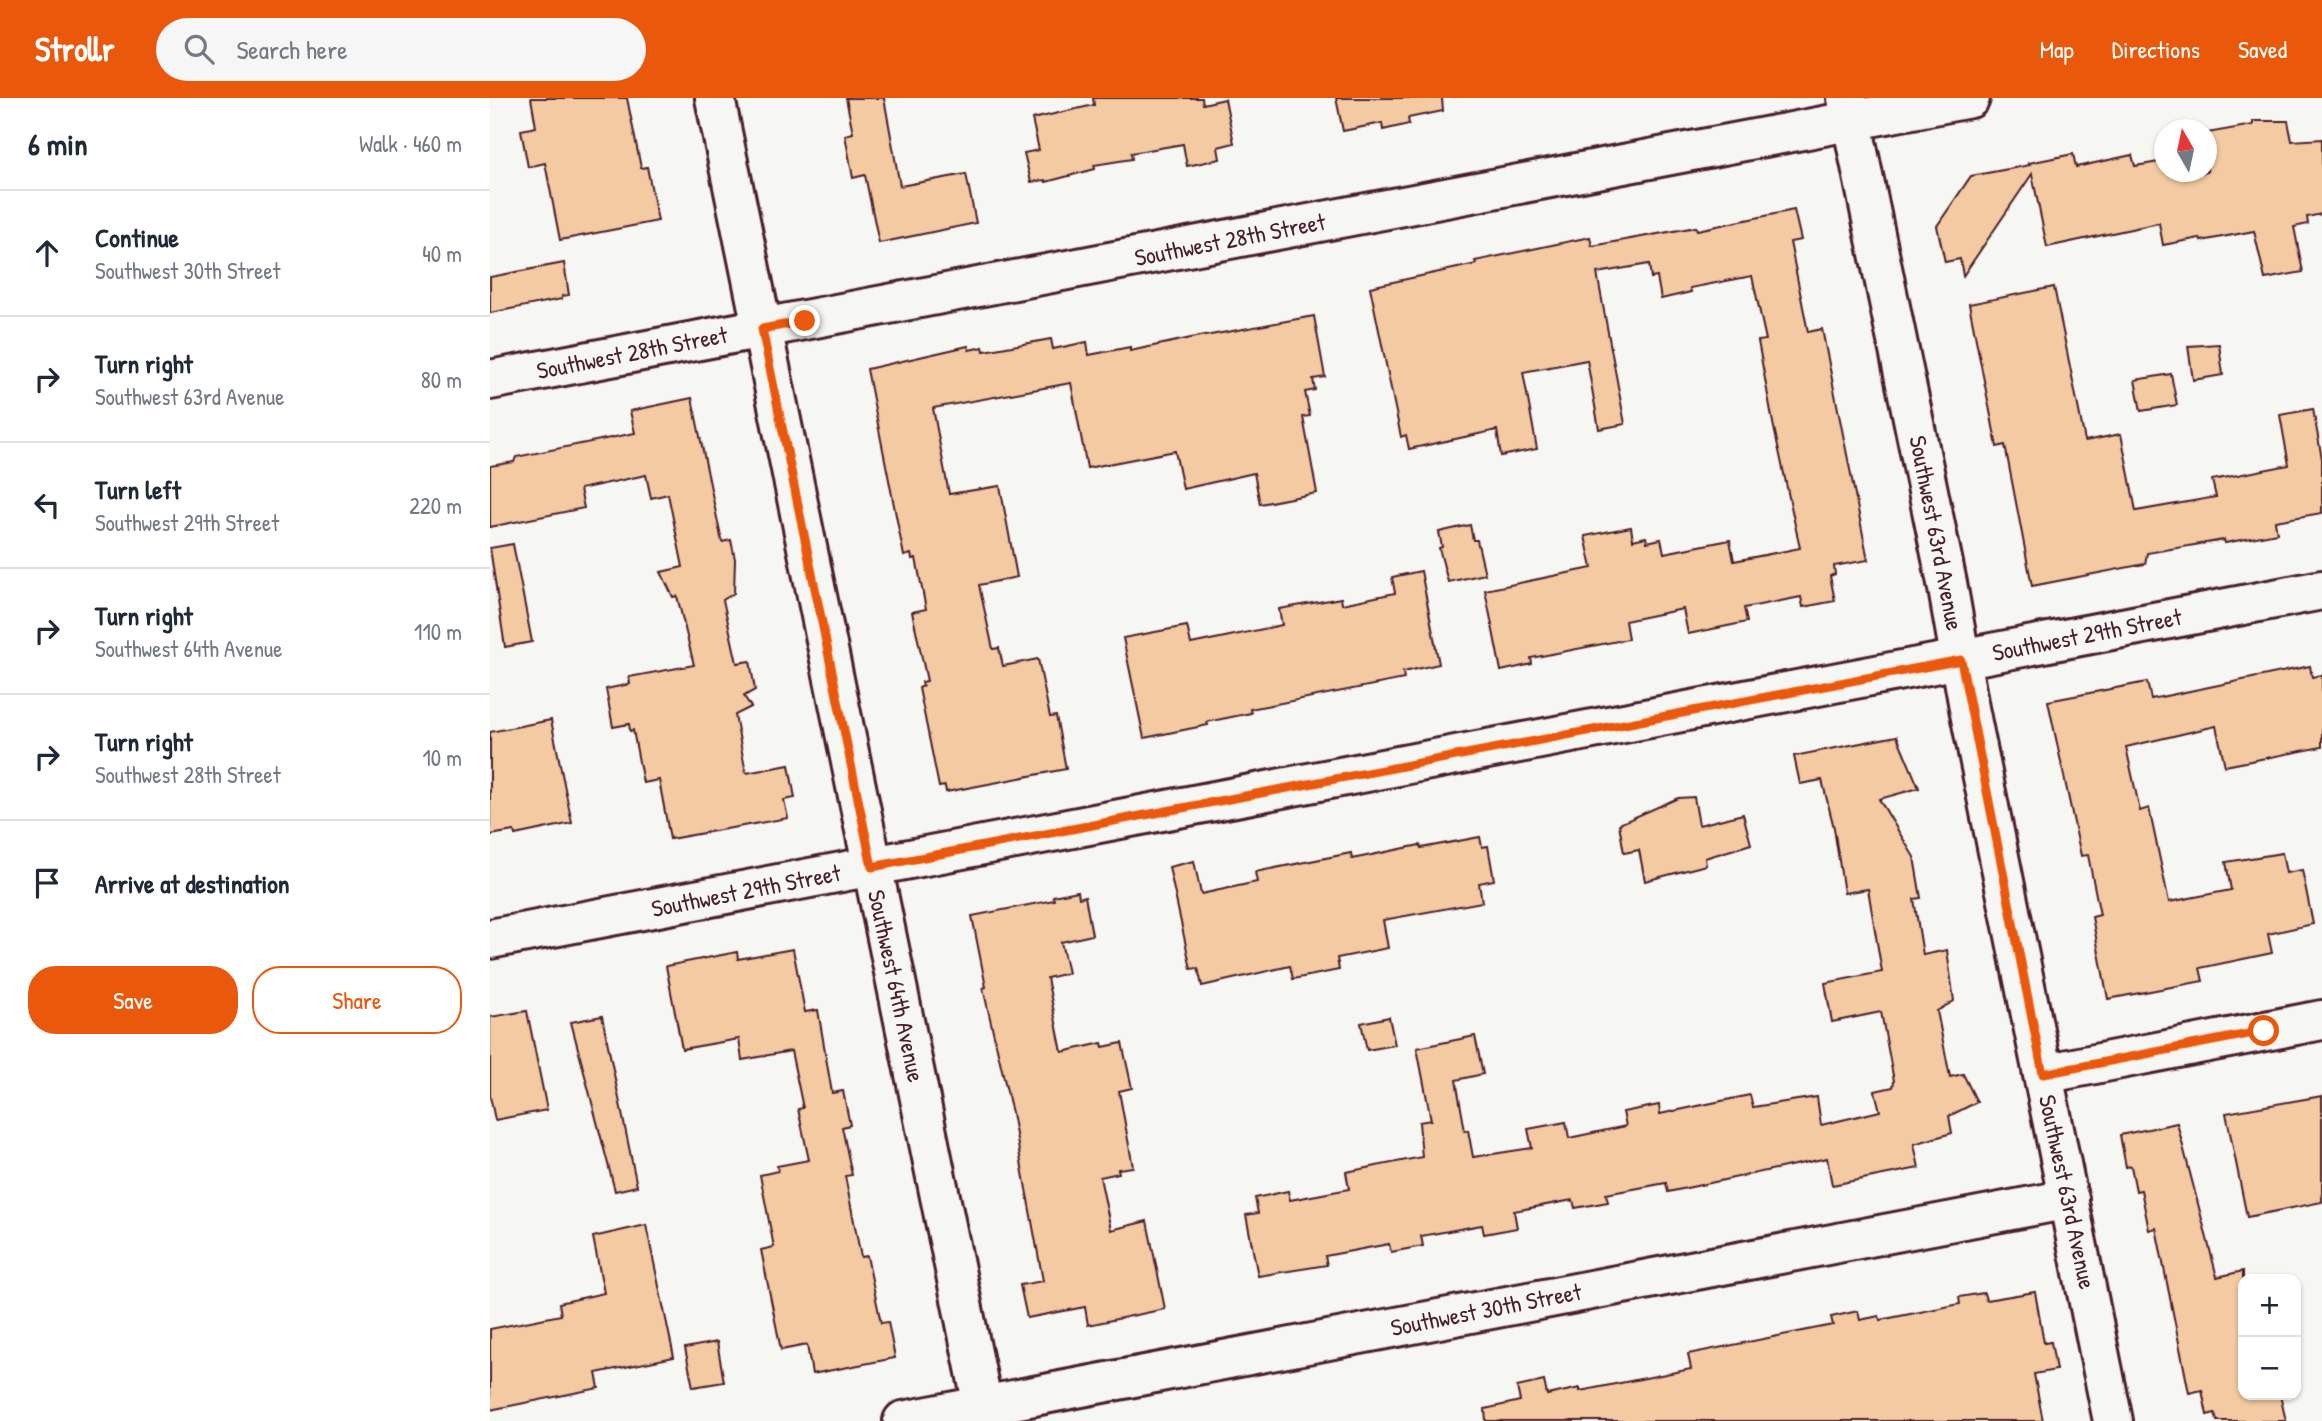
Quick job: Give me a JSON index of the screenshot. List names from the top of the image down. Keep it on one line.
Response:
{"streets":{"street":["Southwest 28th Street","Southwest 63rd Avenue","Southwest 29th Street","Southwest 64th Avenue","Southwest 30th Street"]},"crossings":[["Southwest 28th Street","Southwest 63rd Avenue"],["Southwest 28th Street","Southwest 64th Avenue"],["Southwest 63rd Avenue","Southwest 29th Street"],["Southwest 63rd Avenue","Southwest 30th Street"],["Southwest 29th Street","Southwest 64th Avenue"],["Southwest 64th Avenue","Southwest 30th Street"]],"north":"top","page":{"header":"Strollr","search":"Search here","nav":["Map","Directions","Saved"],"heading":["6 min","Walk · 460 m"],"list":[["Continue","Southwest 30th Street","40 m"],["Turn right","Southwest 63rd Avenue","80 m"],["Turn left","Southwest 29th Street","220 m"],["Turn right","Southwest 64th Avenue","110 m"],["Turn right","Southwest 28th Street","10 m"],"Arrive at destination"],"buttons":["Save","Share"],"map_buttons":["+","−"]}}
